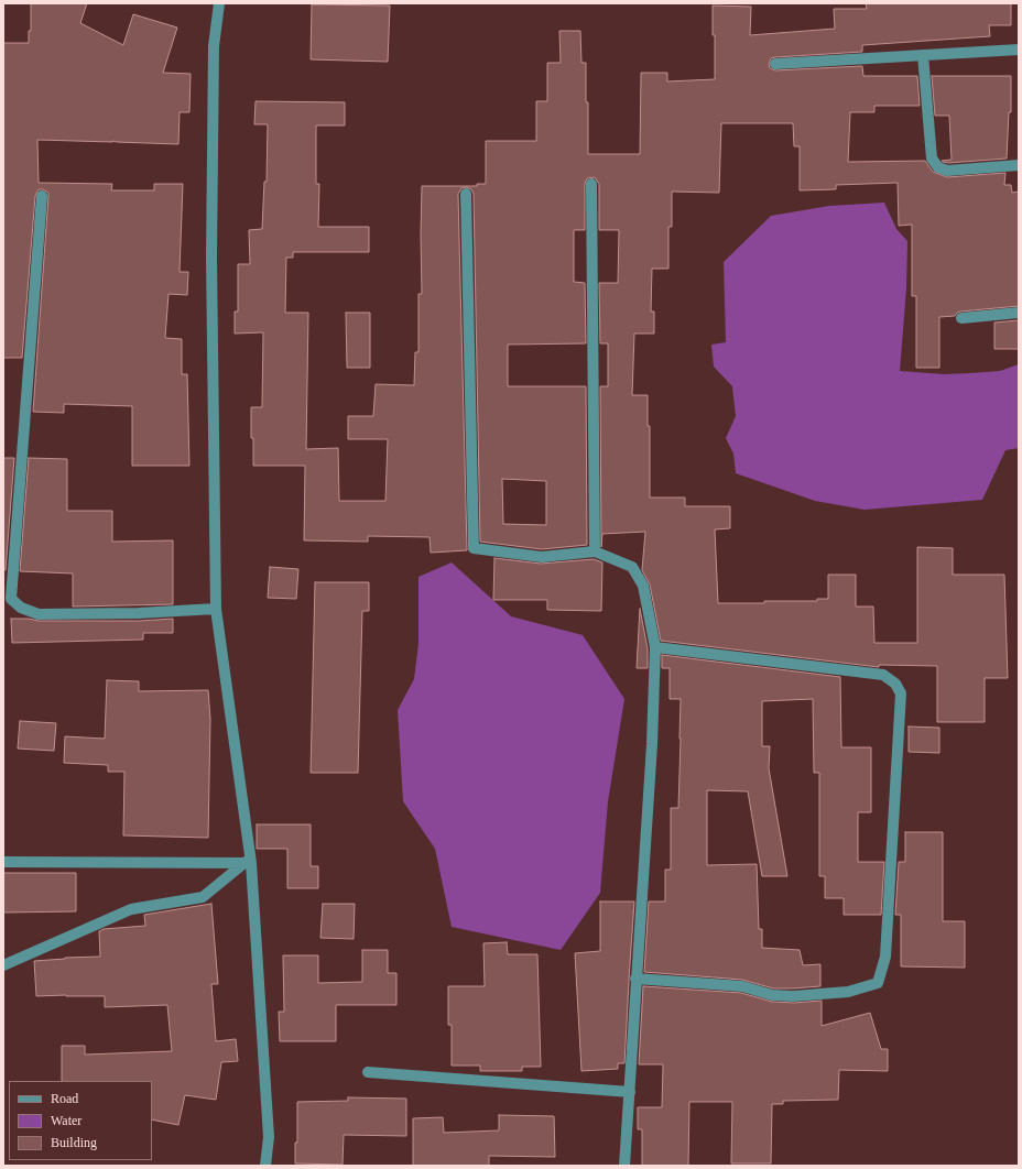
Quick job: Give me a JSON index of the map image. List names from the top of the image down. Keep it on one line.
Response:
{"legend":["Road","Water","Building"]}
